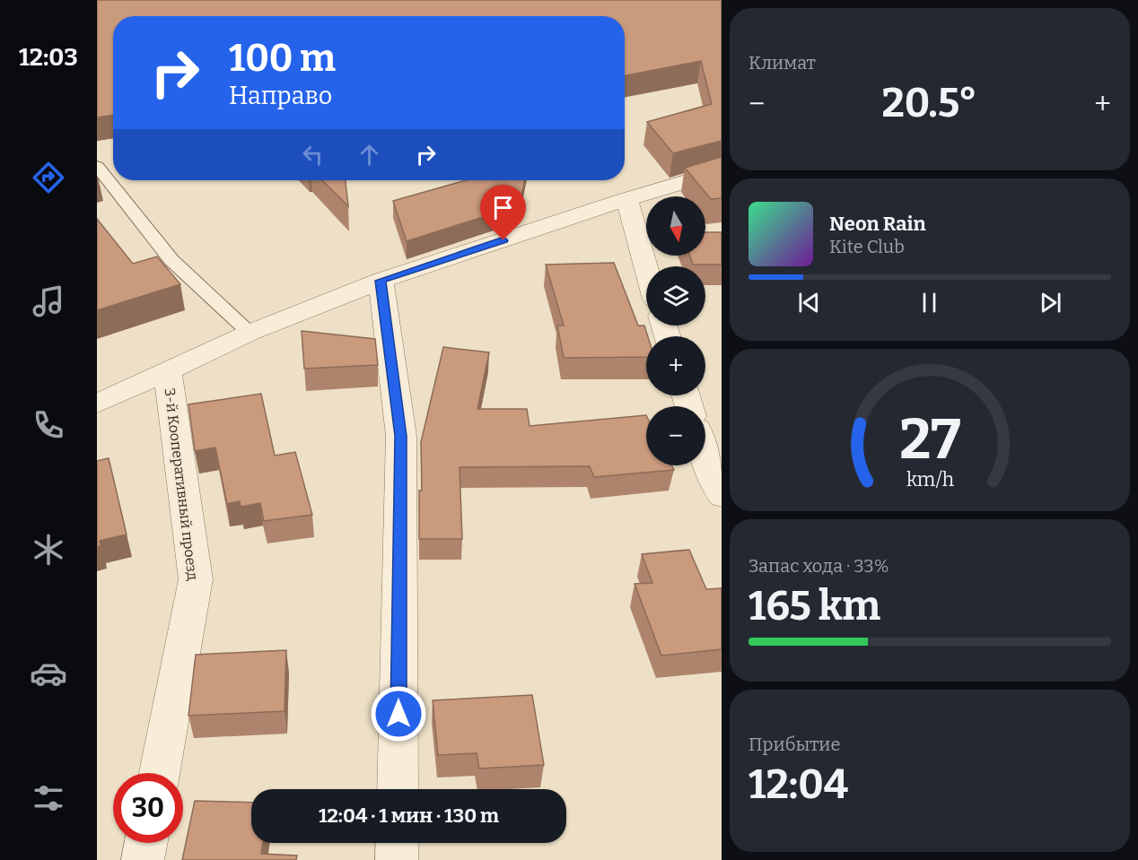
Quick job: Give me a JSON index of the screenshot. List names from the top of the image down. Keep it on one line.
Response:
{"streets":{"street":["3-й Кооперативный проезд"]},"north":"bottom","page":{"tabs":"12:03","tile":["Климат",["Запас хода · 33%","165 km"],["Прибытие","12:04"]],"turn":["100 m","Направо"],"heat":["−","20.5°","+"],"map_buttons":["+","−"],"song":["Neon Rain","Kite Club"],"limit":"30","trip":"12:04 · 1 мин · 130 m","gauge":["27","km/h"]}}
